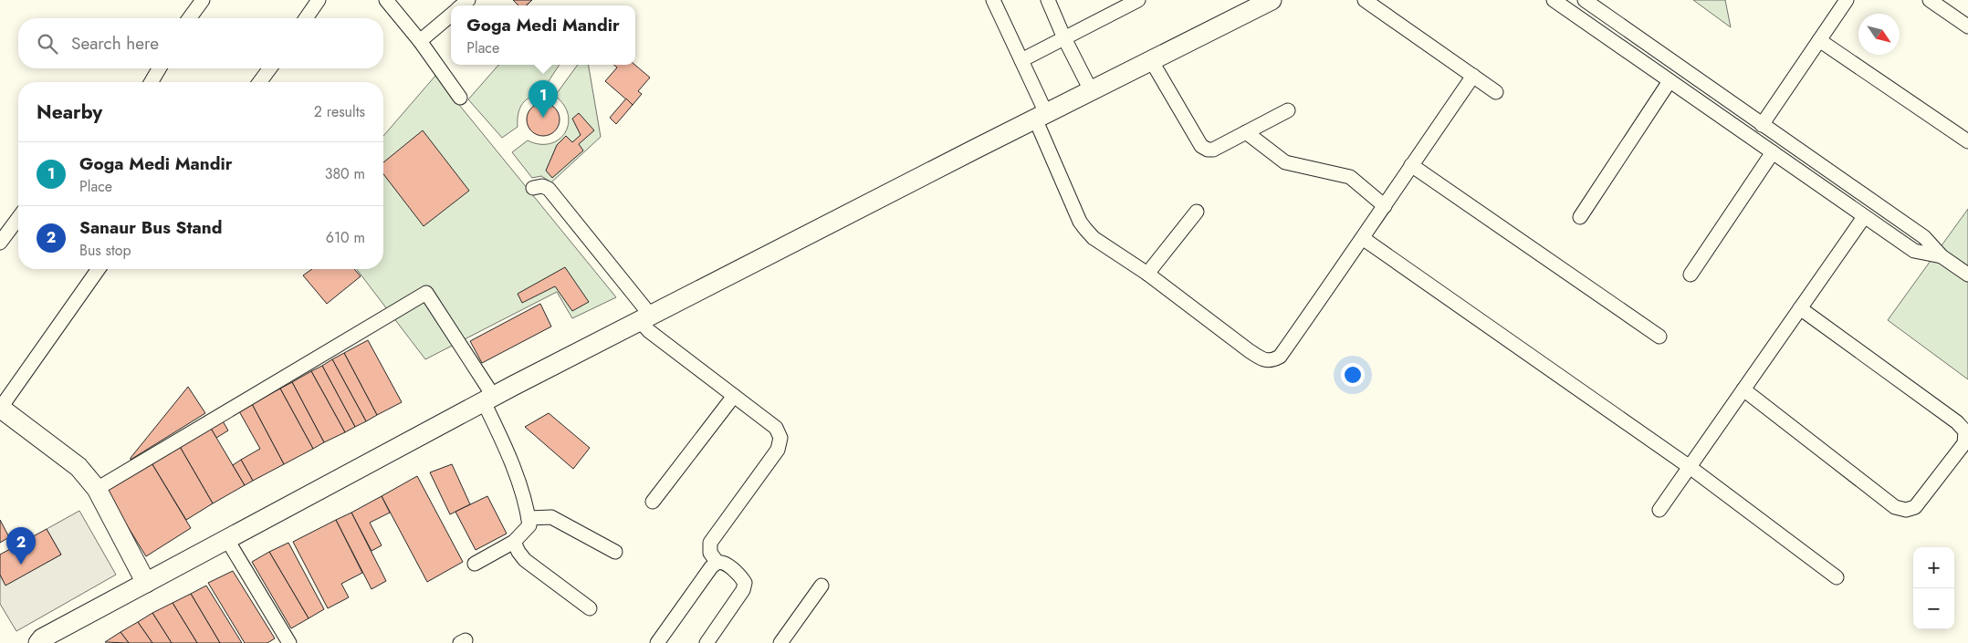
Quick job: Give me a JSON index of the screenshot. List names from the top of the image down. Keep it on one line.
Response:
{"north":"bottom right","page":{"popup":["Goga Medi Mandir","Place"],"search":"Search here","pins":["1","2"],"heading":["Nearby","2 results"],"list":[{"mark":"1","name":"Goga Medi Mandir","note":"Place","value":"380 m"},{"mark":"2","name":"Sanaur Bus Stand","note":"Bus stop","value":"610 m"}],"map_buttons":["+","−"]}}
